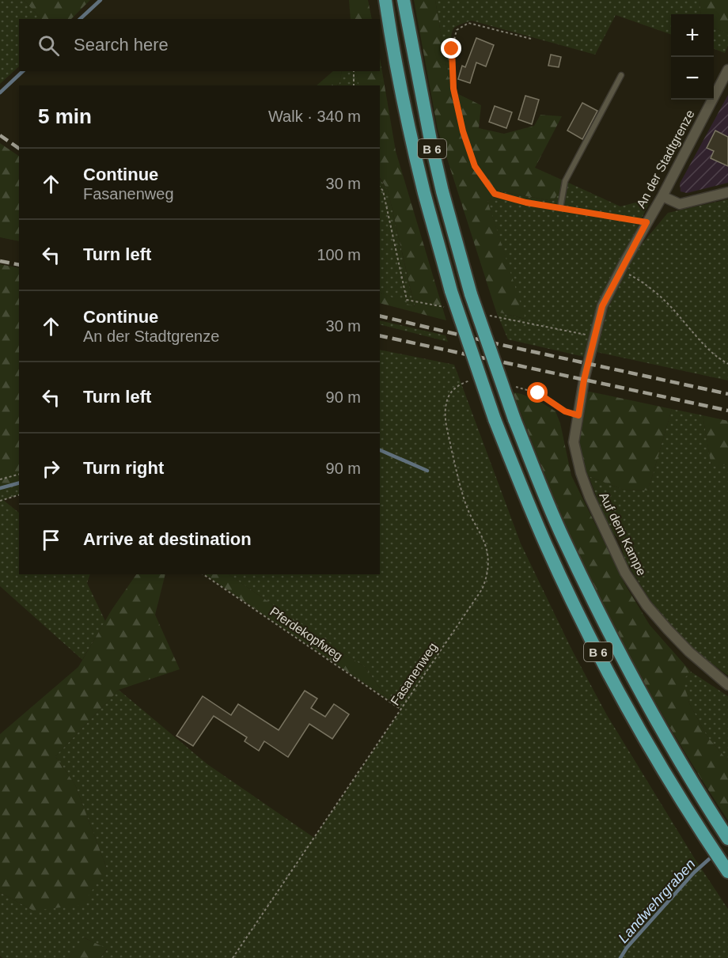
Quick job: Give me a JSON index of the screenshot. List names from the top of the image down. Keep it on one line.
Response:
{"streets":{"highway":["B 6"],"street":["An der Stadtgrenze","Auf dem Kampe"],"path":["Pferdekopfweg","Fasanenweg"]},"crossings":[["An der Stadtgrenze","Auf dem Kampe"],["Pferdekopfweg","Fasanenweg"]],"water":["Landwehrgraben"],"page":{"map_buttons":["+","−"],"search":"Search here","heading":["5 min","Walk · 340 m"],"list":[["Continue","Fasanenweg","30 m"],["Turn left","100 m"],["Continue","An der Stadtgrenze","30 m"],["Turn left","90 m"],["Turn right","90 m"],"Arrive at destination"]}}
